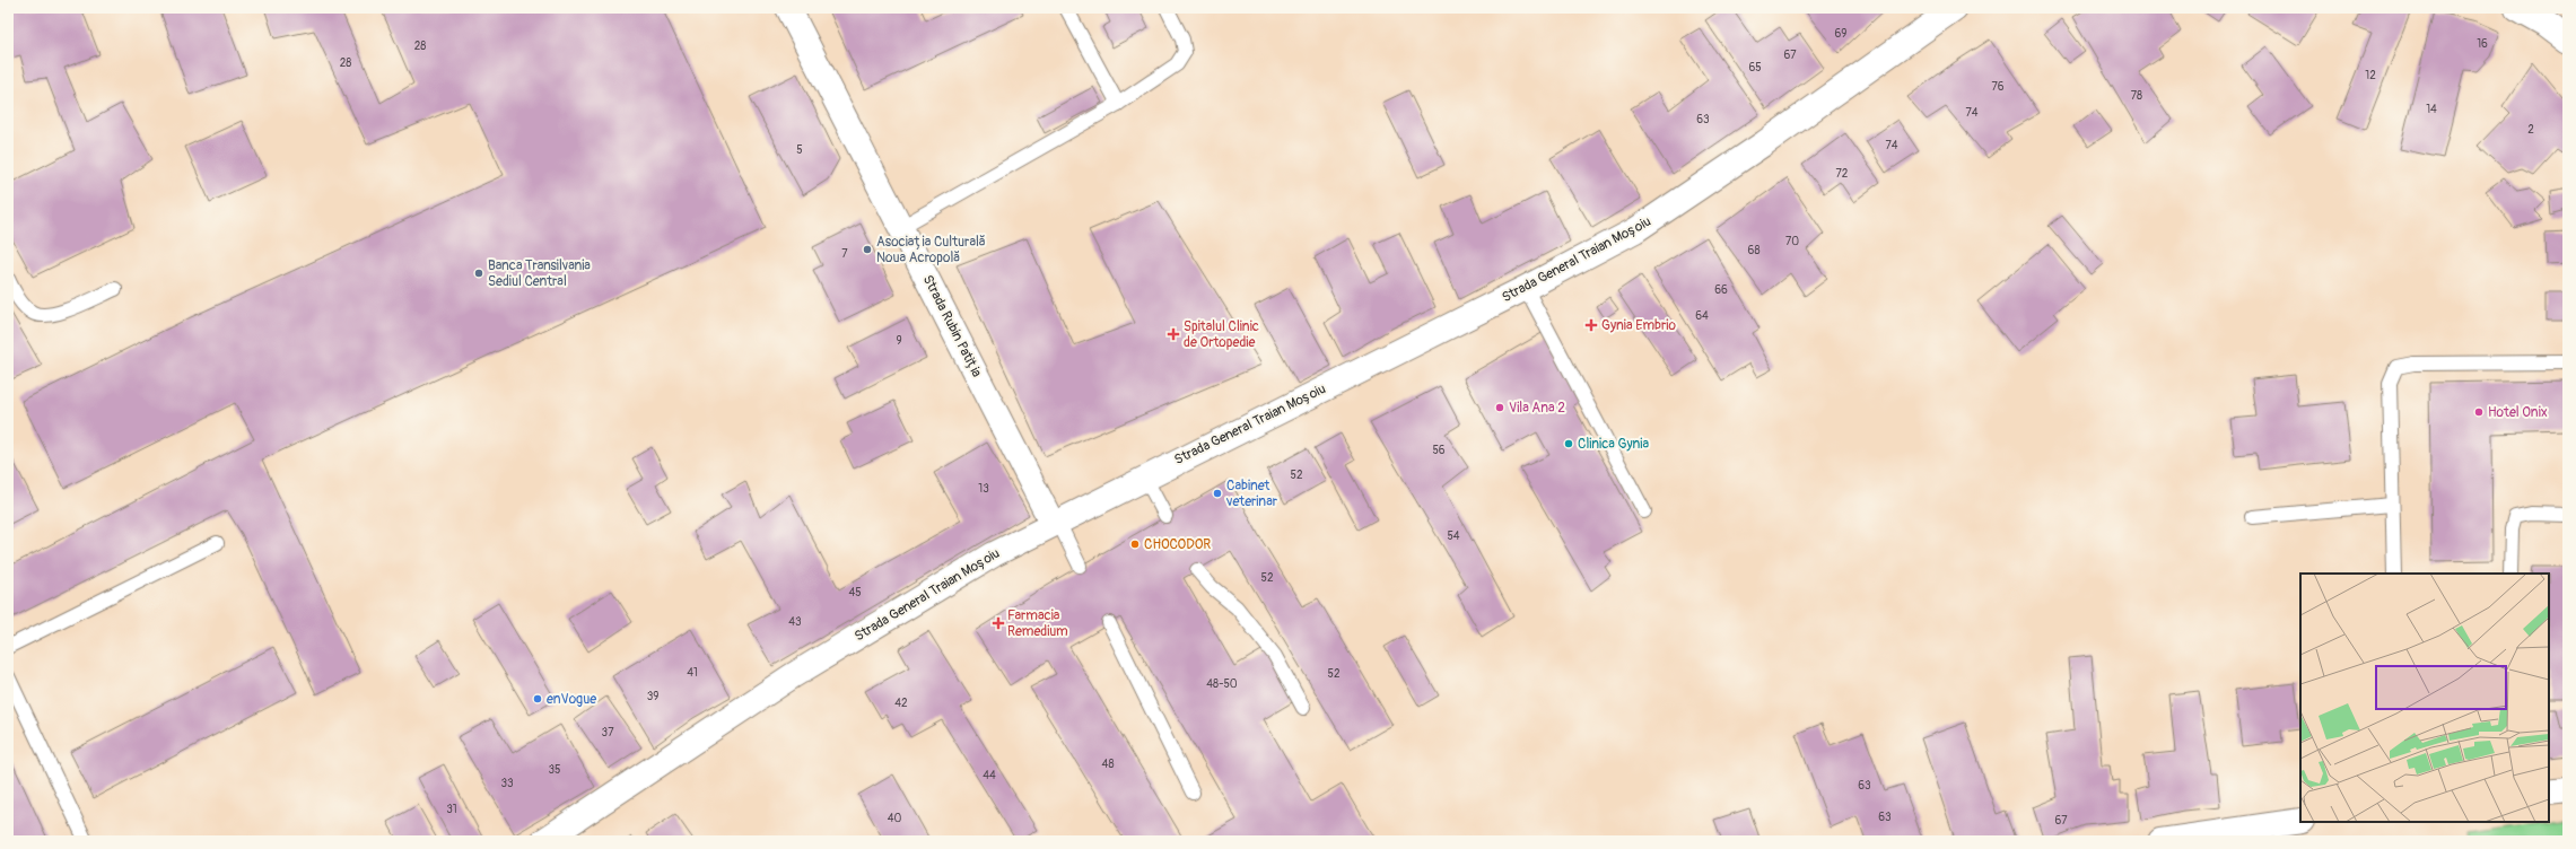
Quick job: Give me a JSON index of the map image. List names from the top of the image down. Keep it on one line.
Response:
{"streets":{"street":["Strada General Traian Moșoiu","Strada Rubin Patiția"]},"crossings":[["Strada General Traian Moșoiu","Strada Rubin Patiția"]],"places":{"other":["Asociația Culturală Noua Acropolă","Banca Transilvania Sediul Central","Vila Ana 2","Hotel Onix","Clinica Gynia","Cabinet veterinar","CHOCODOR","enVogue"],"health":["Gynia Embrio","Spitalul Clinic de Ortopedie","Farmacia Remedium"]},"house_numbers":["69","16","28","67","28","65","12","76","78","14","74","63","2","74","5","72","70","68","7","66","64","9","56","52","13","54","52","45","43","41","52","48-50","39","42","37","48","35","44","33","63","31","63","40","67"]}
